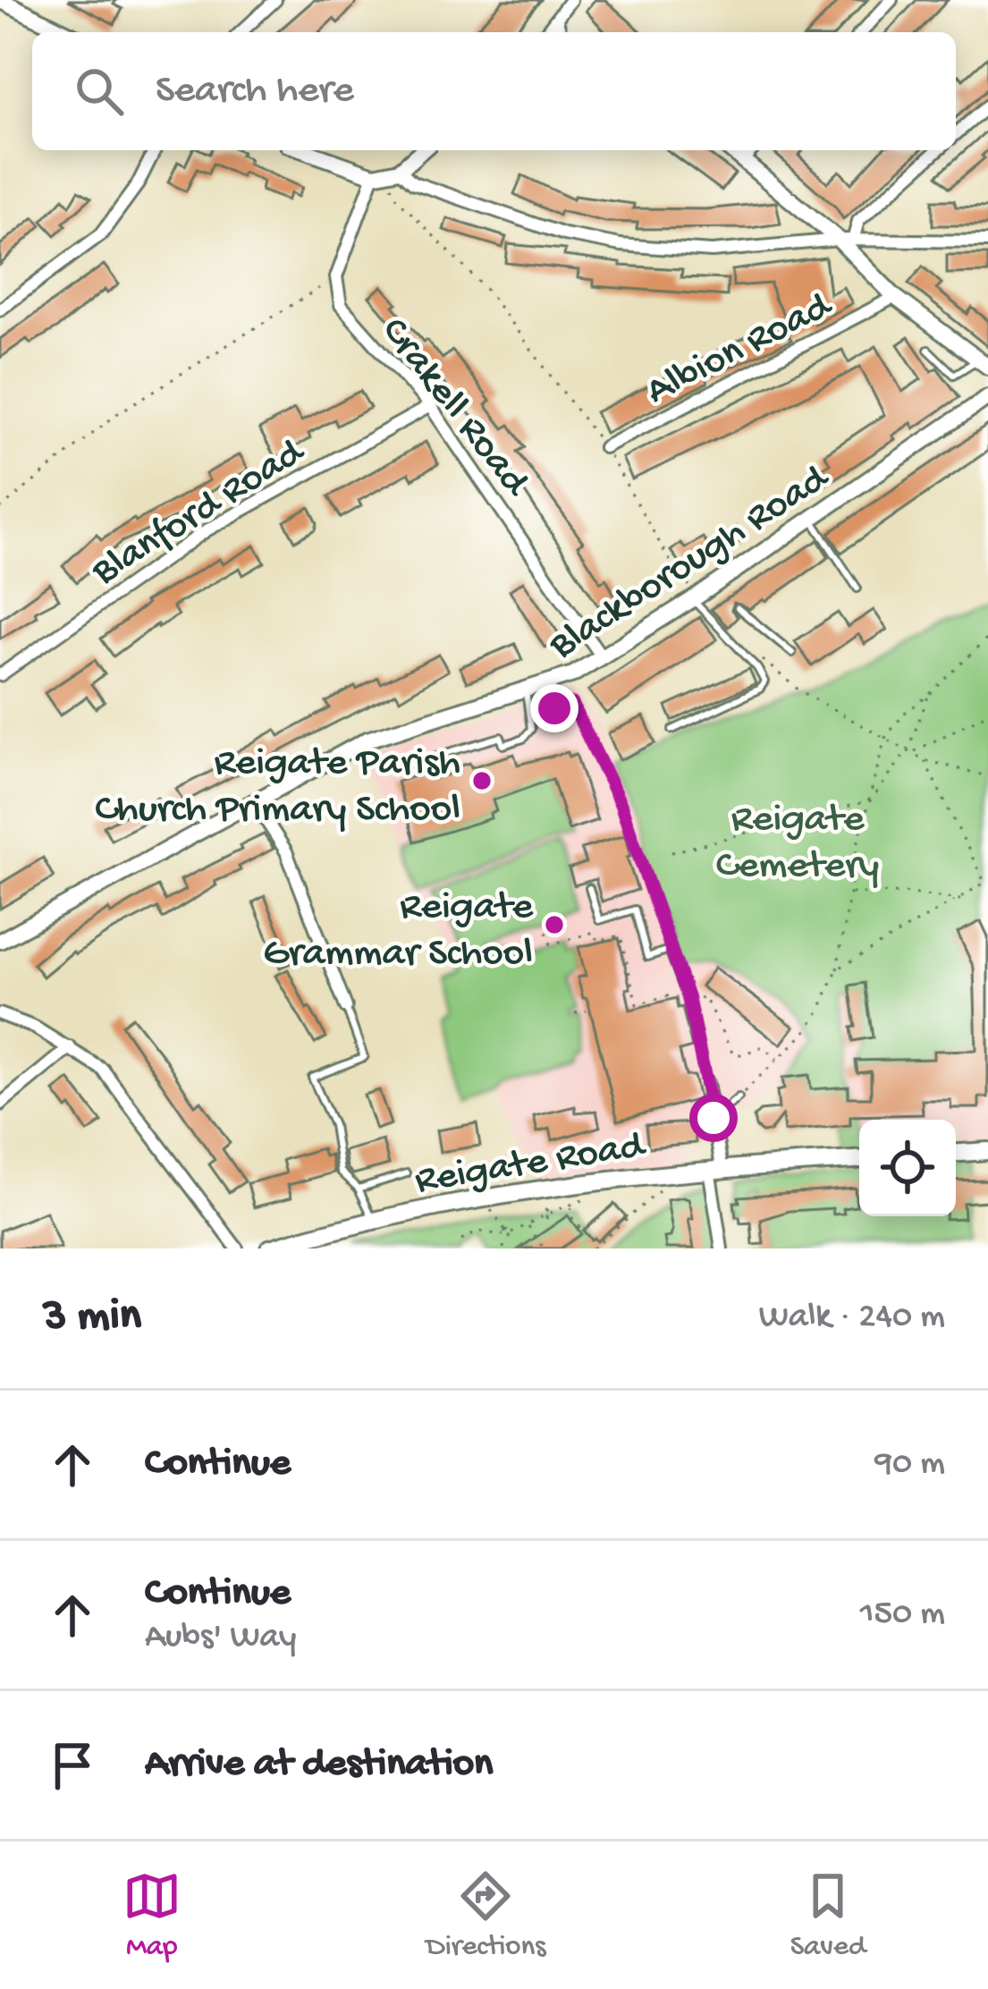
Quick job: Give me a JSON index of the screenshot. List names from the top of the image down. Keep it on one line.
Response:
{"streets":{"main road":["Blackborough Road","Reigate Road"],"street":["Albion Road","Crakell Road","Blanford Road"]},"crossings":[["Crakell Road","Blanford Road"],["Crakell Road","Blackborough Road"]],"parks":["Reigate Cemetery"],"places":["Reigate Parish Church Primary School","Reigate Grammar School"],"page":{"search":"Search here","heading":["3 min","Walk · 240 m"],"list":[["Continue","90 m"],["Continue","Aubs' Way","150 m"],"Arrive at destination"],"nav":["Map","Directions","Saved"]}}
